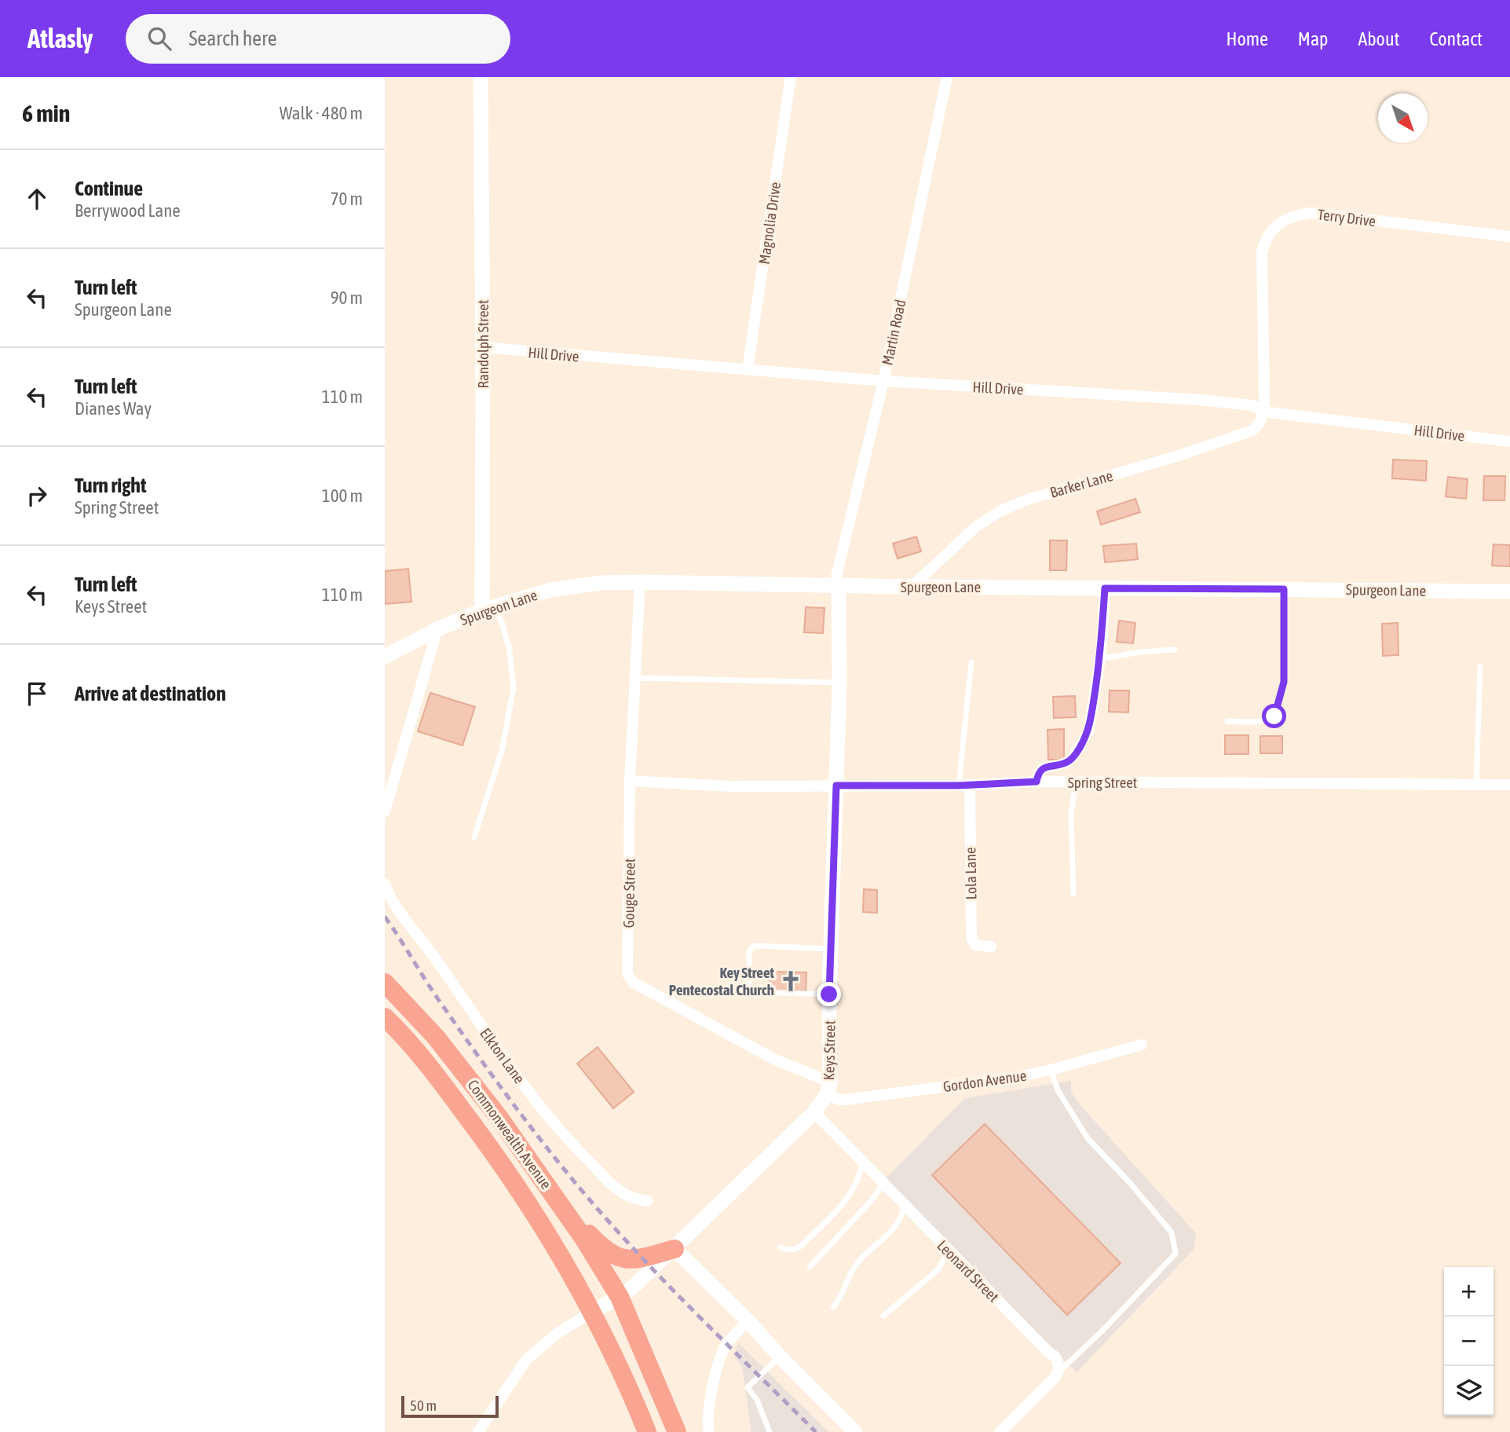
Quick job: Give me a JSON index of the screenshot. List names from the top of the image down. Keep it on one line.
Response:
{"streets":{"highway":["Commonwealth Avenue"],"street":["Terry Drive","Magnolia Drive","Martin Road","Randolph Street","Hill Drive","Barker Lane","Spurgeon Lane","Spring Street","Lola Lane","Gouge Street","Keys Street","Elkton Lane","Gordon Avenue","Leonard Street"]},"crossings":[["Terry Drive","Hill Drive"],["Terry Drive","Barker Lane"],["Magnolia Drive","Hill Drive"],["Martin Road","Hill Drive"],["Martin Road","Spurgeon Lane"],["Martin Road","Keys Street"],["Randolph Street","Hill Drive"],["Randolph Street","Spurgeon Lane"],["Hill Drive","Barker Lane"],["Barker Lane","Spurgeon Lane"],["Spurgeon Lane","Gouge Street"],["Spurgeon Lane","Keys Street"],["Spring Street","Lola Lane"],["Spring Street","Gouge Street"],["Spring Street","Keys Street"],["Gouge Street","Keys Street"],["Gouge Street","Gordon Avenue"],["Keys Street","Gordon Avenue"],["Keys Street","Commonwealth Avenue"],["Keys Street","Leonard Street"]],"places":{"church":["Key Street Pentecostal Church"]},"scale_bar":"50 m","north":"bottom right","page":{"header":"Atlasly","search":"Search here","nav":["Home","Map","About","Contact"],"heading":["6 min","Walk · 480 m"],"list":[["Continue","Berrywood Lane","70 m"],["Turn left","Spurgeon Lane","90 m"],["Turn left","Dianes Way","110 m"],["Turn right","Spring Street","100 m"],["Turn left","Keys Street","110 m"],"Arrive at destination"],"map_buttons":["+","−"],"scale":"50 m"}}
